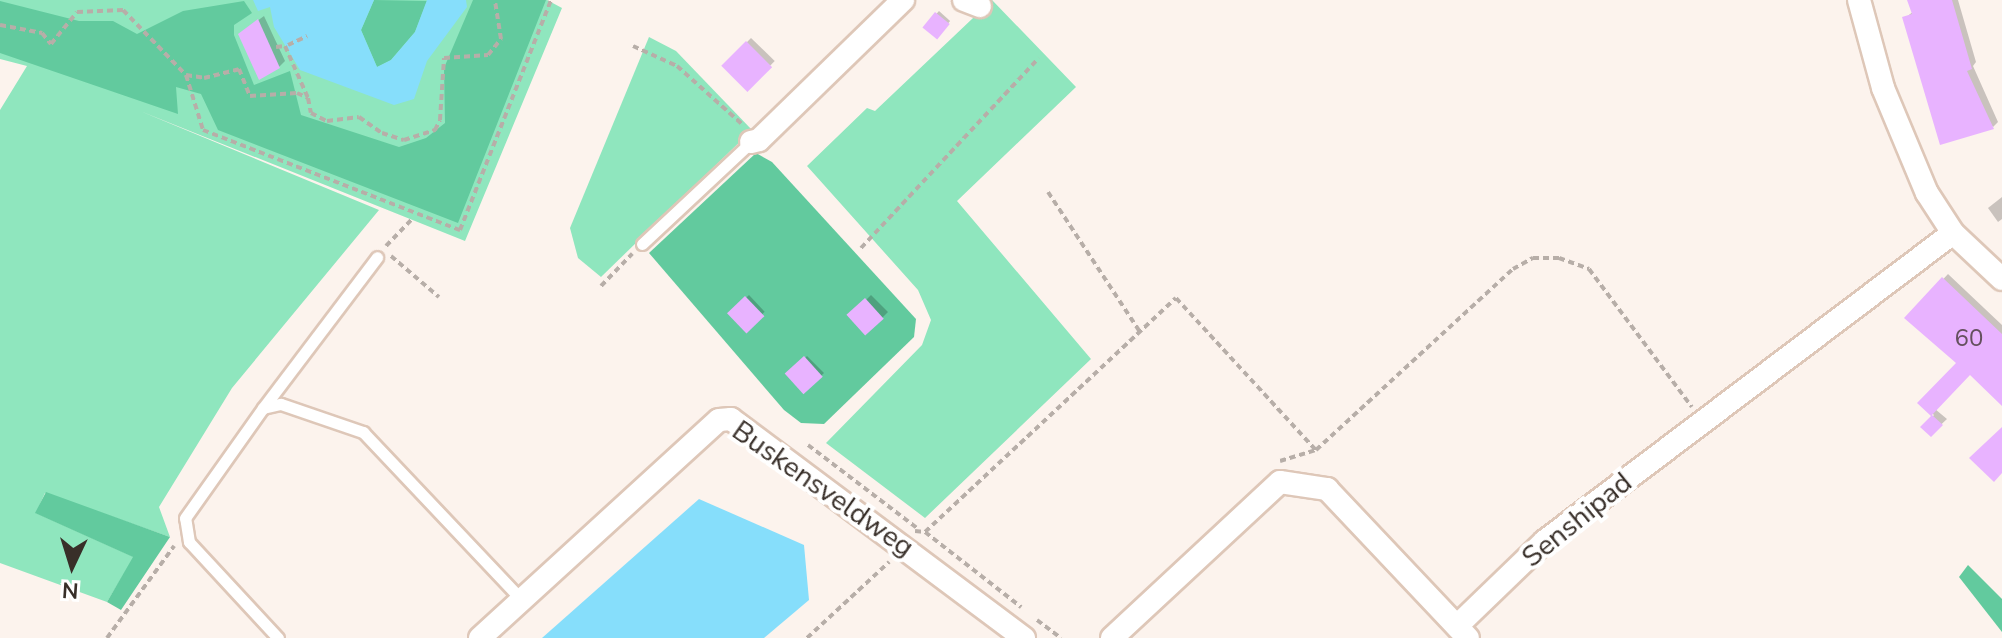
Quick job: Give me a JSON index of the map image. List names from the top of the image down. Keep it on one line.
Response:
{"streets":{"street":["Buskensveldweg","Senshipad"]},"house_numbers":["60"],"north":"bottom"}
